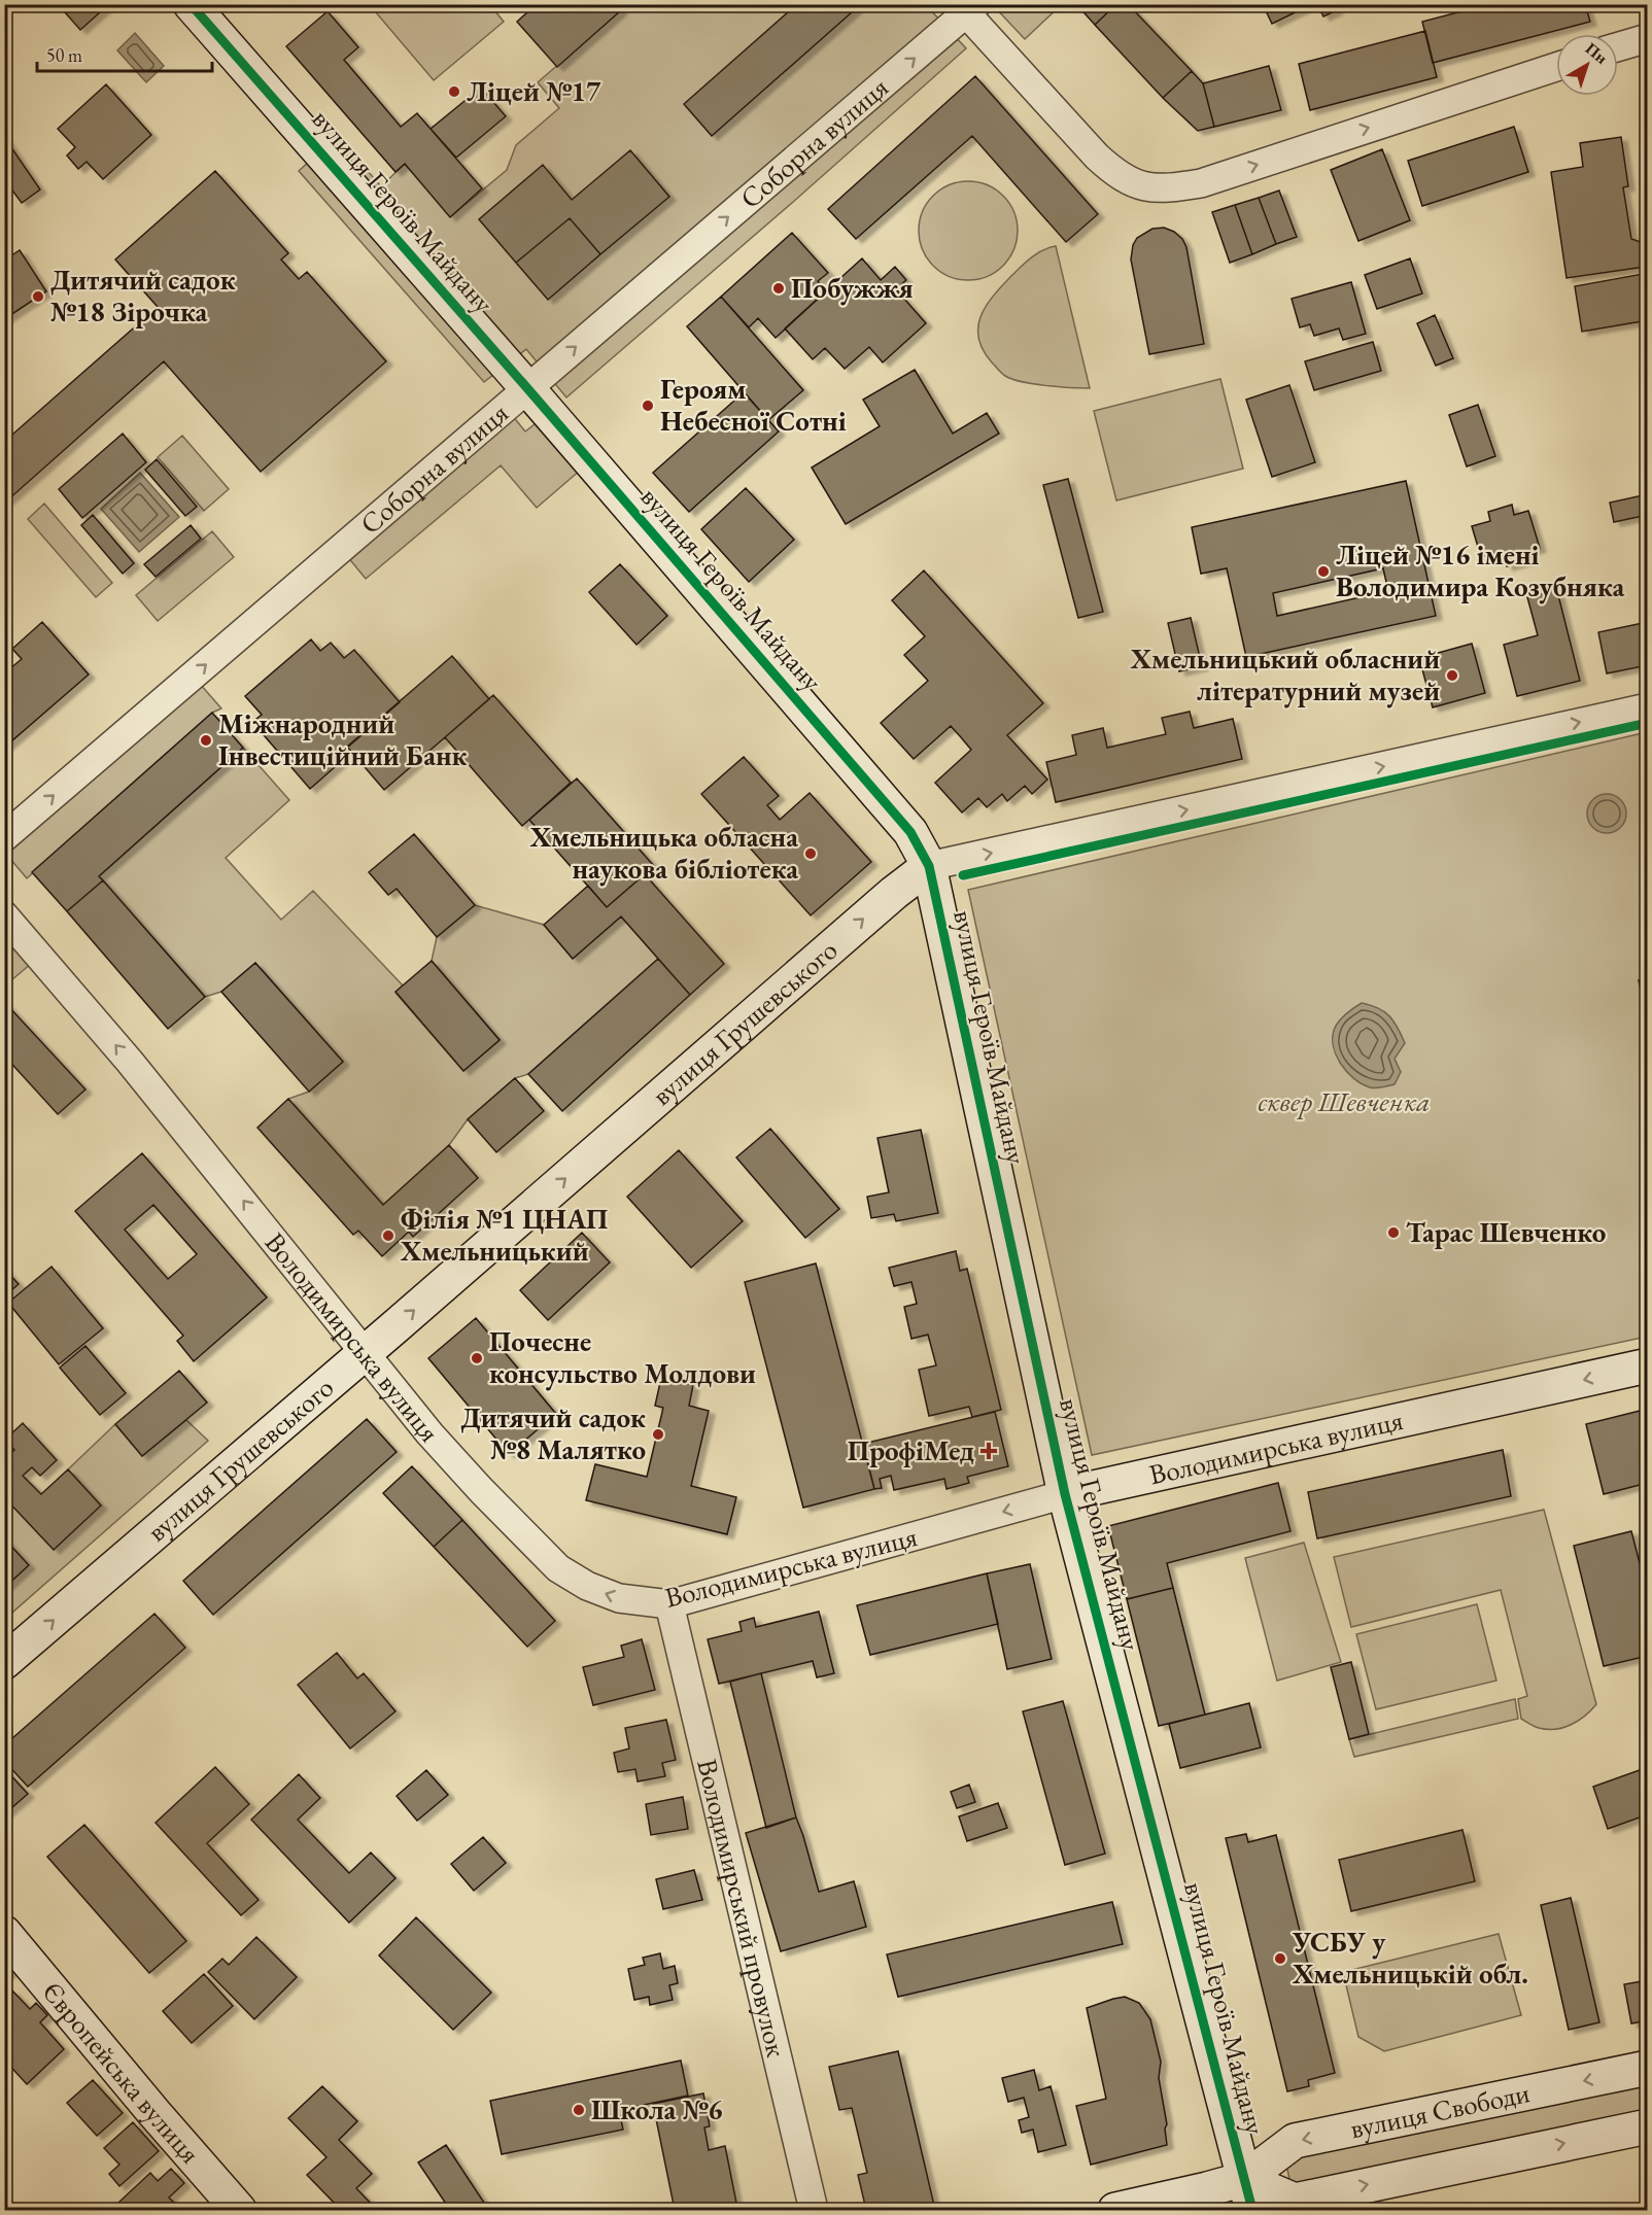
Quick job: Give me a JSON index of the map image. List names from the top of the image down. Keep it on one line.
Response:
{"streets":{"street":["Соборна вулиця","вулиця Героїв Майдану","вулиця Грушевського","Володимирська вулиця","Володимирський провулок","Європейська вулиця","вулиця Свободи"]},"crossings":[["Соборна вулиця","вулиця Героїв Майдану"],["вулиця Героїв Майдану","вулиця Грушевського"],["вулиця Героїв Майдану","Володимирська вулиця"],["вулиця Героїв Майдану","вулиця Свободи"],["вулиця Грушевського","Володимирська вулиця"],["Володимирська вулиця","Володимирський провулок"]],"one_way":["Соборна вулиця","вулиця Грушевського","Володимирська вулиця"],"parks":["сквер Шевченка"],"places":{"other":["Ліцей №17","Побужжя","Дитячий садок №18 Зірочка","Героям Небесної Сотні","Ліцей №16 імені Володимира Козубняка","Хмельницький обласний літературний музей","Міжнародний Інвестиційний Банк","Хмельницька обласна наукова бібліотека","Тарас Шевченко","Філія №1 ЦНАП Хмельницький","Почесне консульство Молдови","Дитячий садок №8 Малятко","УСБУ у Хмельницькій обл.","Школа №6"],"health":["ПрофіМед"]},"scale_bar":"50 m","north":"top right"}
